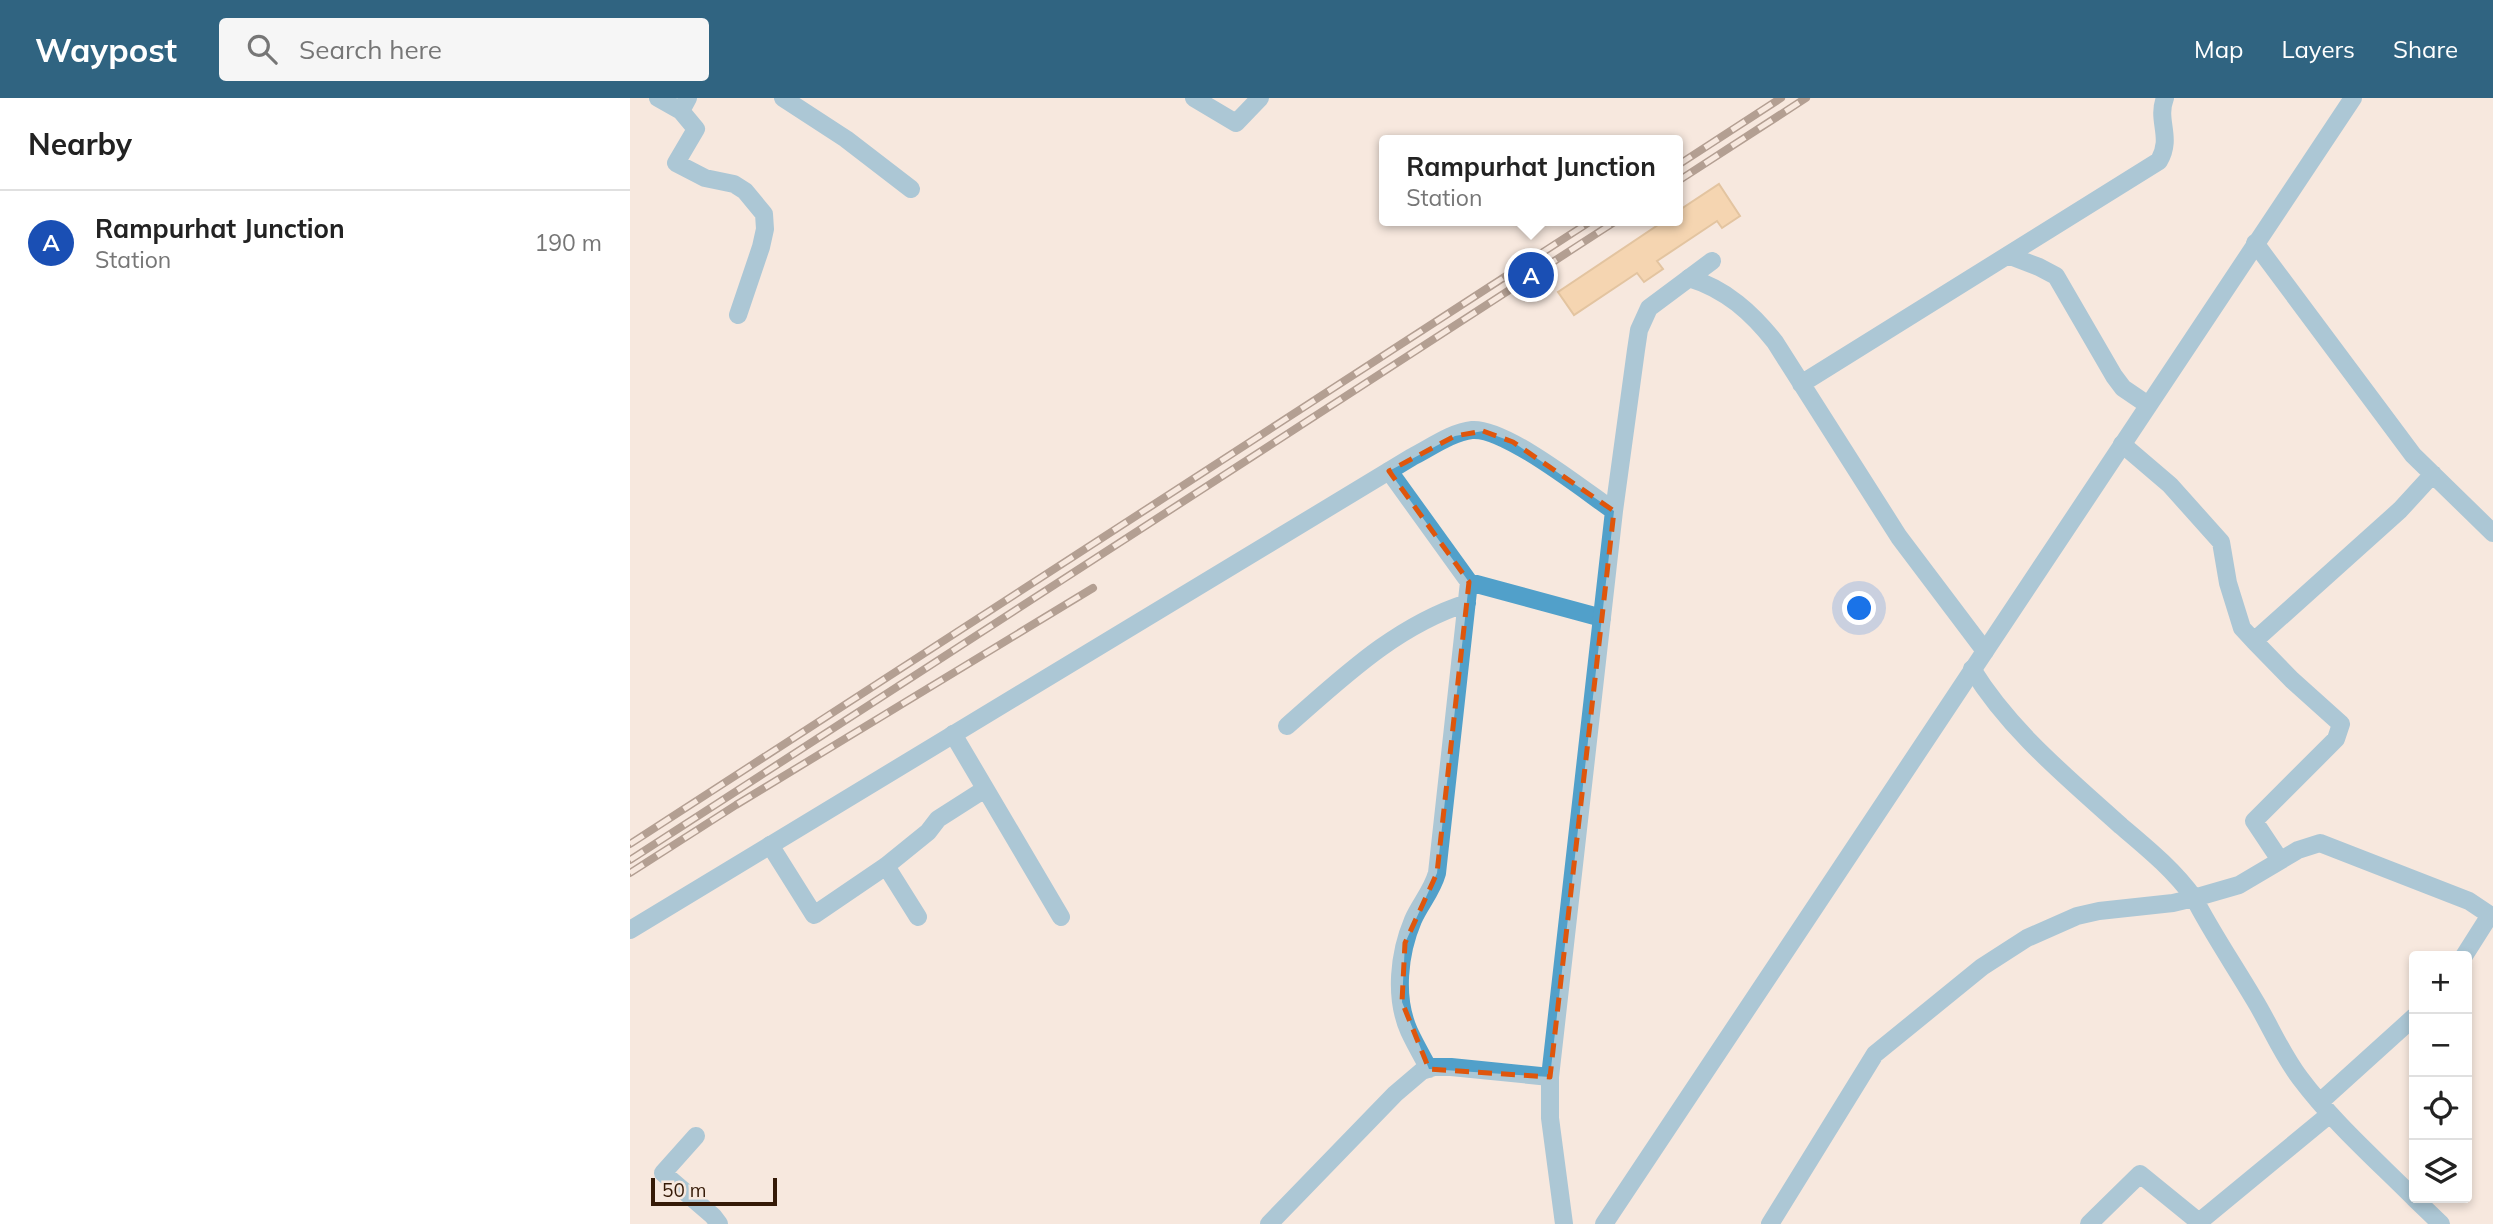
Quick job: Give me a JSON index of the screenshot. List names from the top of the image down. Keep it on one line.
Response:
{"scale_bar":"50 m","page":{"header":"Waypost","search":"Search here","nav":["Map","Layers","Share"],"heading":"Nearby","popup":["Rampurhat Junction","Station"],"list":[{"mark":"A","name":"Rampurhat Junction","note":"Station","value":"190 m"}],"pins":"A","map_buttons":["+","−"],"scale":"50 m"}}
